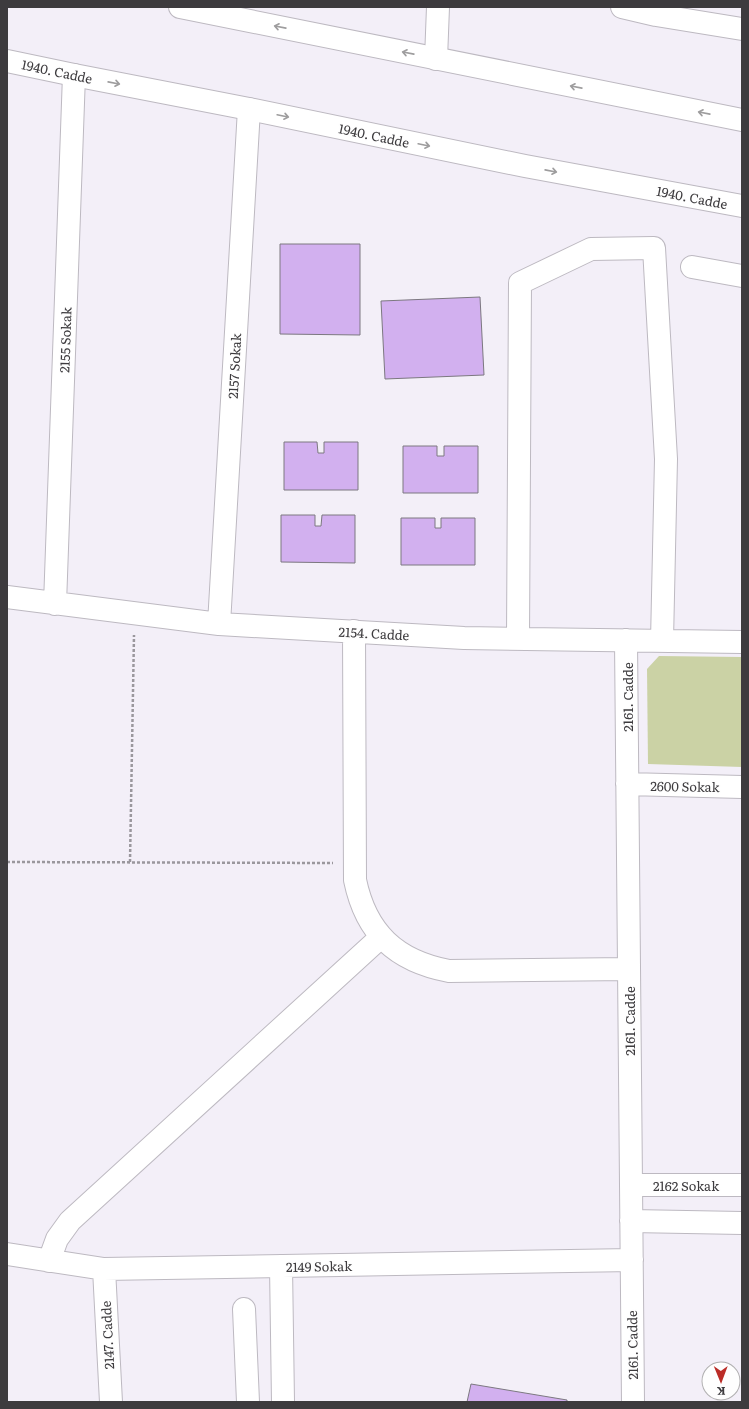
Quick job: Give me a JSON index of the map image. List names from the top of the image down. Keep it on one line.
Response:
{"streets":{"street":["1940. Cadde","2155 Sokak","2157 Sokak","2154. Cadde","2161. Cadde","2600 Sokak","2162 Sokak","2149 Sokak","2147. Cadde"]},"crossings":[["1940. Cadde","2155 Sokak"],["1940. Cadde","2157 Sokak"],["2155 Sokak","2154. Cadde"],["2157 Sokak","2154. Cadde"],["2154. Cadde","2161. Cadde"],["2161. Cadde","2600 Sokak"],["2161. Cadde","2162 Sokak"],["2161. Cadde","2149 Sokak"],["2149 Sokak","2147. Cadde"]],"north":"bottom"}
